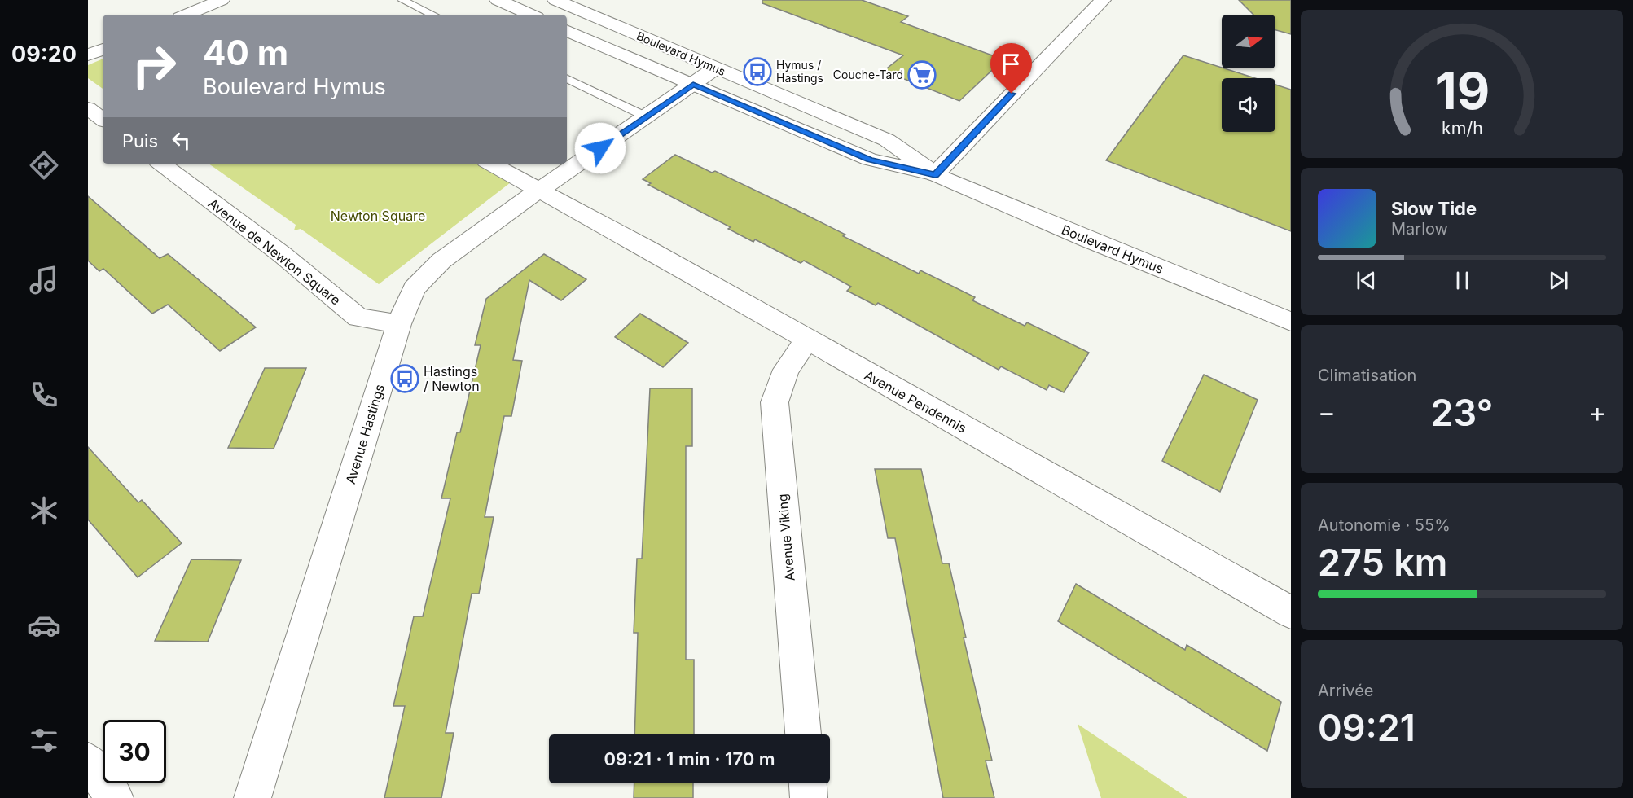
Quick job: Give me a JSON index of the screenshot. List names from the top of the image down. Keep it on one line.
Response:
{"streets":{"street":["Boulevard Hymus","Avenue de Newton Square","Avenue Pendennis","Avenue Hastings","Avenue Viking"]},"crossings":[["Boulevard Hymus","Avenue Hastings"],["Avenue de Newton Square","Avenue Hastings"],["Avenue Pendennis","Avenue Hastings"],["Avenue Pendennis","Avenue Viking"]],"parks":["Newton Square"],"places":{"bus stop":["Hymus / Hastings","Hastings / Newton"],"supermarket":["Couche-Tard"]},"north":"right","page":{"tabs":"09:20","turn":["40 m","Boulevard Hymus"],"then":"Puis","song":["Slow Tide","Marlow"],"tile":["Climatisation",["Autonomie · 55%","275 km"],["Arrivée","09:21"]],"heat":["−","23°","+"],"limit":"30","trip":"09:21 · 1 min · 170 m","gauge":["19","km/h"]}}
